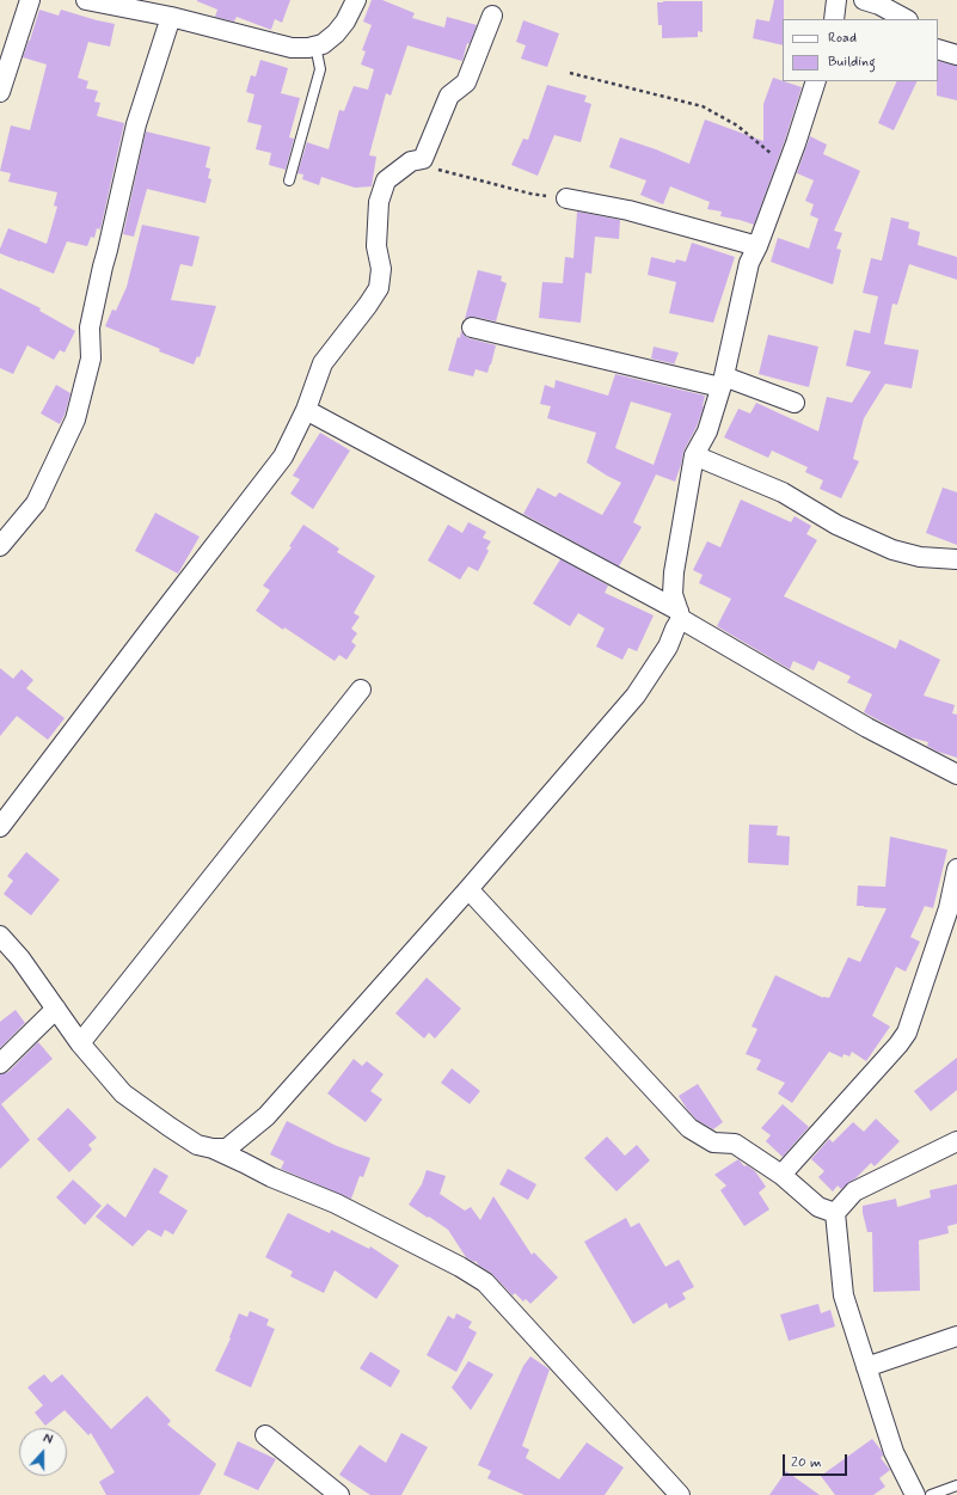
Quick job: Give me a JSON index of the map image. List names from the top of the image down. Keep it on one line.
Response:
{"legend":["Road","Building"],"scale_bar":"20 m","north":"top"}
